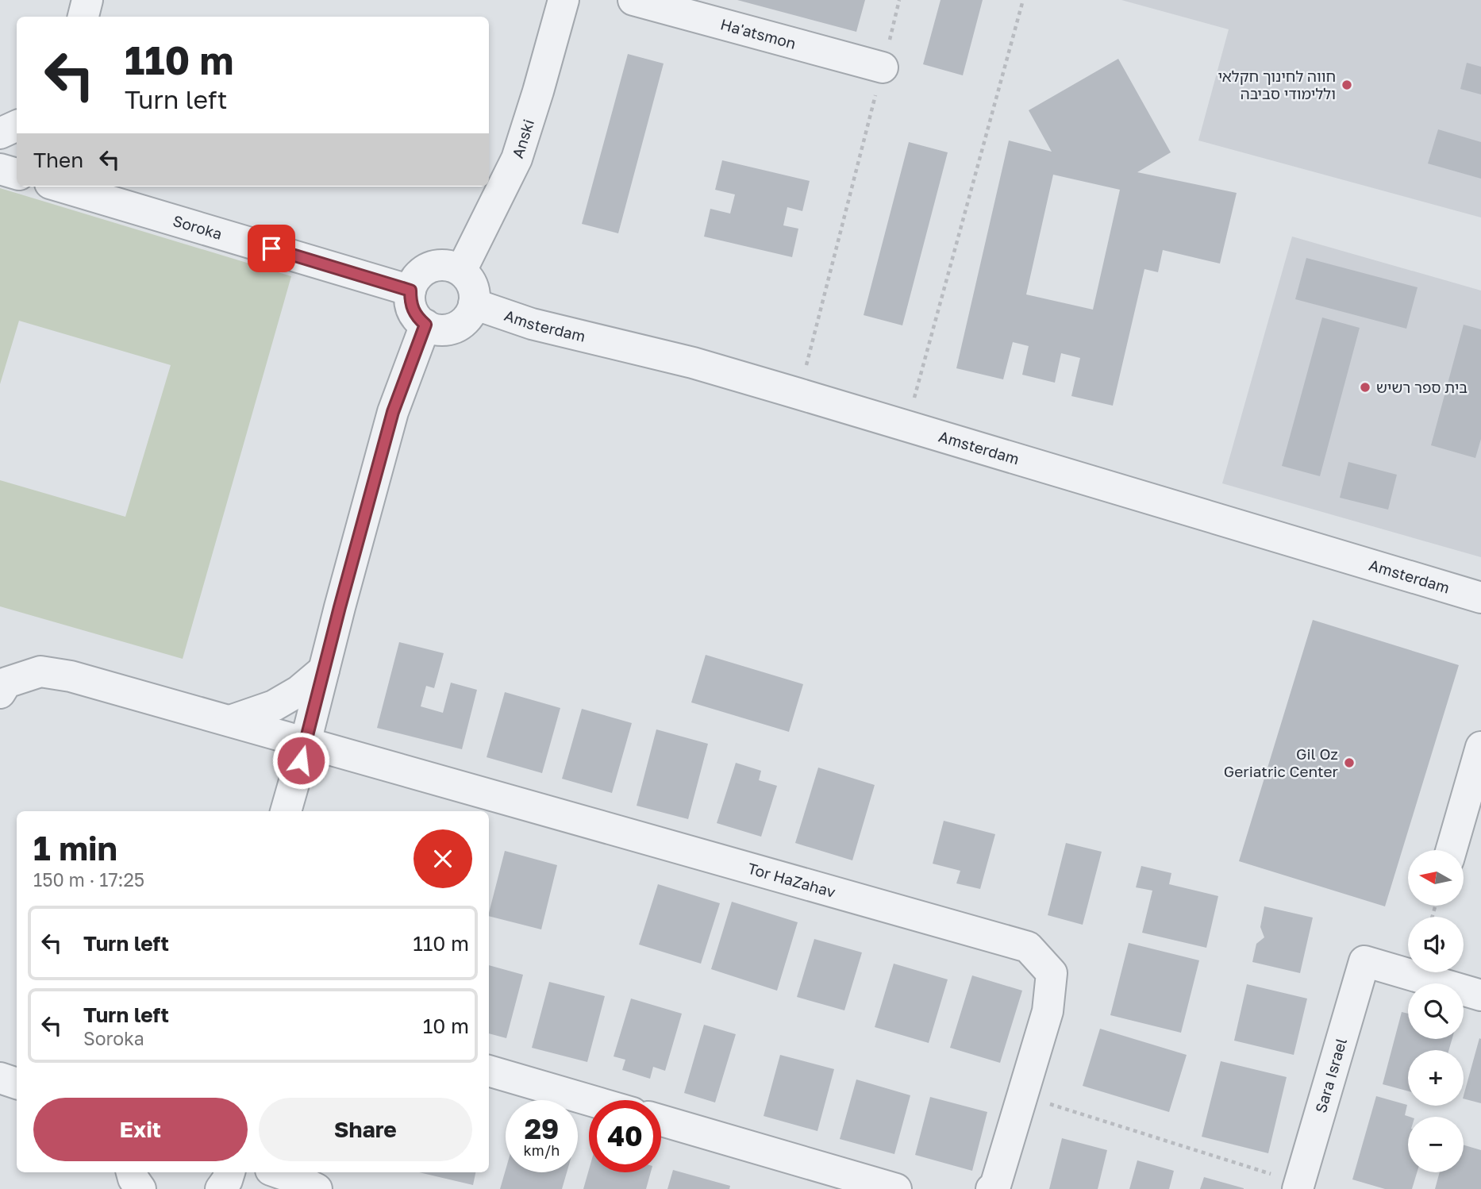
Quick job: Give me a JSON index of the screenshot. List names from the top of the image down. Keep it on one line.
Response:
{"streets":{"street":["Ha'atsmon","Anski","Soroka","Amsterdam","Tor HaZahav","Sara Israel"]},"crossings":[["Anski","Soroka"],["Anski","Amsterdam"],["Soroka","Amsterdam"]],"places":["חווה לחינוך חקלאי וללימודי סביבה","בית ספר רשיש","Gil Oz Geriatric Center"],"north":"left","page":{"turn":["110 m","Turn left"],"then":"Then","heading":["1 min","150 m · 17:25"],"map_buttons":["+","−"],"list":[{"name":"Turn left","value":"110 m"},{"name":"Turn left","note":"Soroka","value":"10 m"}],"buttons":["Exit","Share"],"speed":"29 km/h","limit":"40"}}
